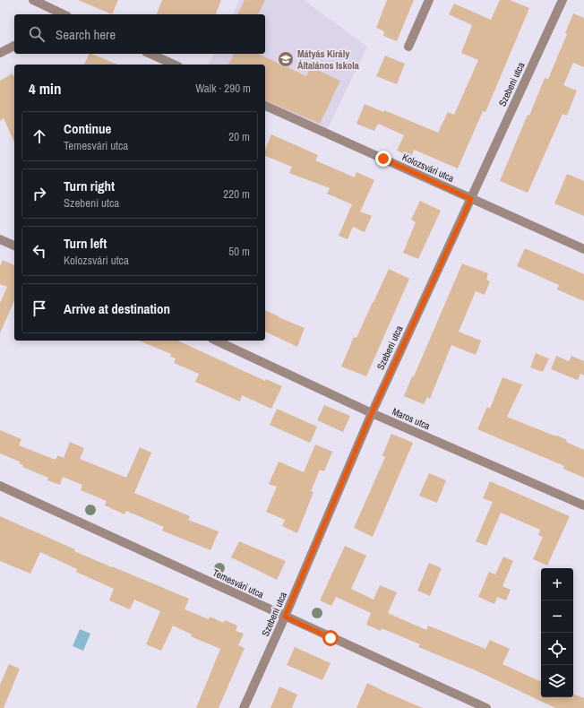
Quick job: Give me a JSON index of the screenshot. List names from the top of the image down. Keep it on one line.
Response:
{"streets":{"street":["Szebeni utca","Kolozsvári utca","Maros utca","Temesvári utca"]},"crossings":[["Szebeni utca","Kolozsvári utca"],["Szebeni utca","Maros utca"],["Szebeni utca","Temesvári utca"]],"places":{"school or university":["Mátyás Király Általános Iskola"]},"page":{"search":"Search here","heading":["4 min","Walk · 290 m"],"list":[["Continue","Temesvári utca","20 m"],["Turn right","Szebeni utca","220 m"],["Turn left","Kolozsvári utca","50 m"],"Arrive at destination"],"map_buttons":["+","−"]}}
